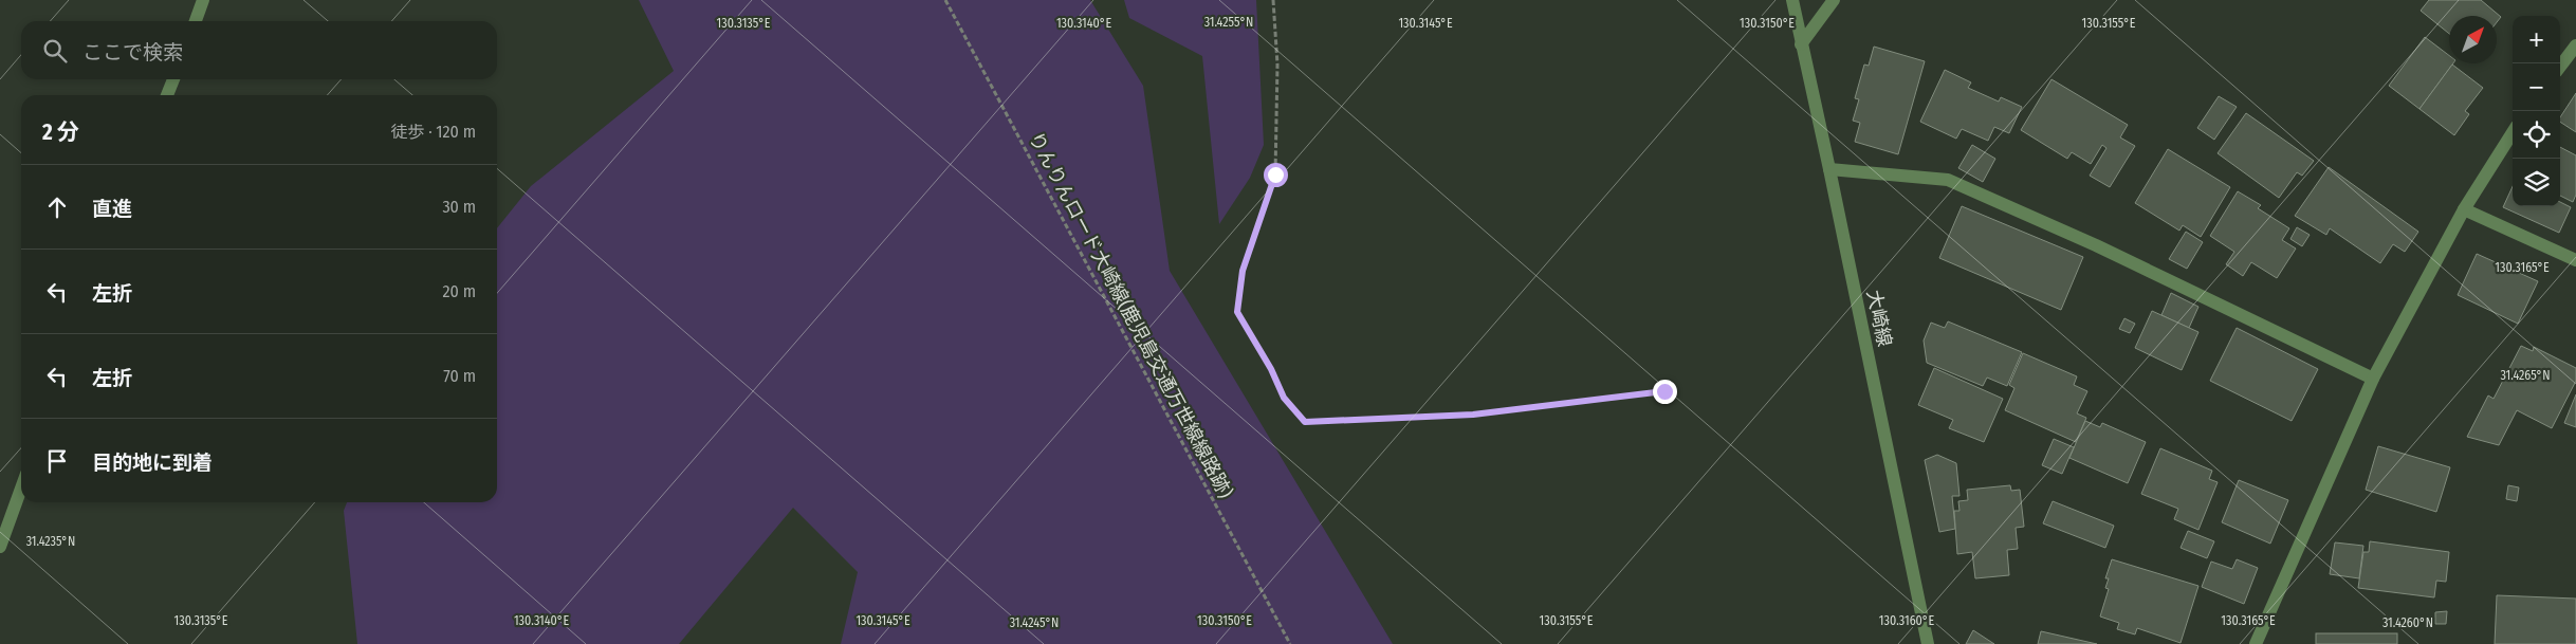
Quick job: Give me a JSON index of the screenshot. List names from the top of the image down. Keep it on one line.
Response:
{"streets":{"street":["大崎線"],"path":["りんりんロード大崎線(鹿児島交通万世線線路跡)"]},"north":"top right","page":{"map_buttons":["+","−"],"search":"ここで検索","heading":["2 分","徒歩 · 120 m"],"list":[["直進","30 m"],["左折","20 m"],["左折","70 m"],"目的地に到着"]},"coordinates":["31.4255°N","130.3135°E","130.3140°E","130.3150°E","130.3155°E","130.3145°E","130.3165°E","31.4265°N","31.4235°N","130.3160°E","31.4245°N","31.4260°N"]}
